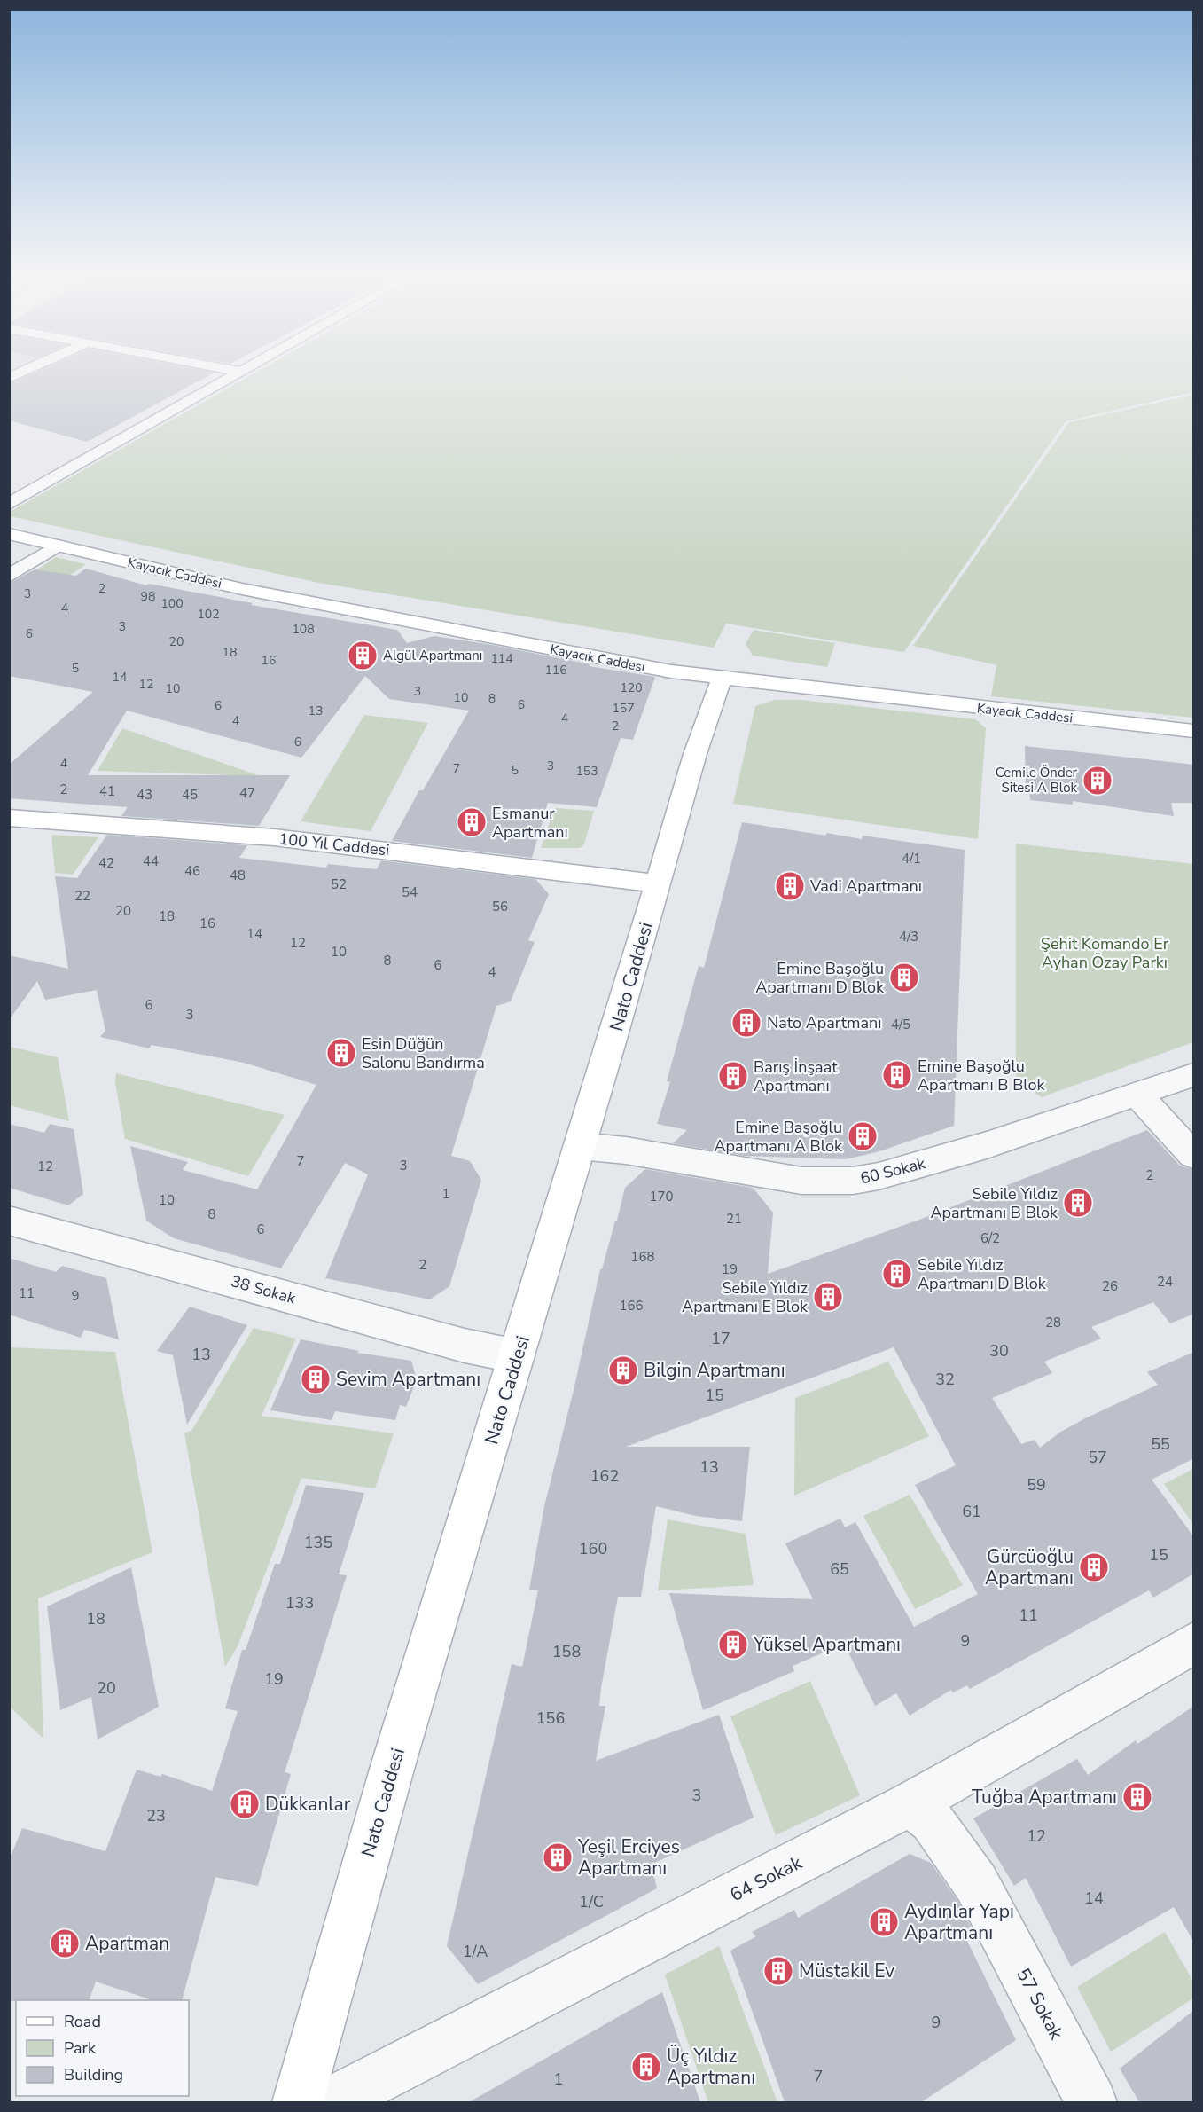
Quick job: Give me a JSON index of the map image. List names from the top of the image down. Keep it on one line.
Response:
{"streets":{"main road":["Kayacık Caddesi","100 Yıl Caddesi","Nato Caddesi"],"street":["60 Sokak","38 Sokak","64 Sokak","57 Sokak"]},"crossings":[["Kayacık Caddesi","Nato Caddesi"],["100 Yıl Caddesi","Nato Caddesi"],["Nato Caddesi","60 Sokak"],["Nato Caddesi","38 Sokak"],["64 Sokak","57 Sokak"]],"parks":["Şehit Komando Er Ayhan Özay Parkı"],"places":{"building":["Algül Apartmanı","Cemile Önder Sitesi A Blok","Esmanur Apartmanı","Vadi Apartmanı","Emine Başoğlu Apartmanı D Blok","Nato Apartmanı","Esin Düğün Salonu Bandırma","Emine Başoğlu Apartmanı B Blok","Barış İnşaat Apartmanı","Emine Başoğlu Apartmanı A Blok","Sebile Yıldız Apartmanı B Blok","Sebile Yıldız Apartmanı D Blok","Sebile Yıldız Apartmanı E Blok","Bilgin Apartmanı","Sevim Apartmanı","Gürcüoğlu Apartmanı","Yüksel Apartmanı","Tuğba Apartmanı","Dükkanlar","Yeşil Erciyes Apartmanı","Aydınlar Yapı Apartmanı","Apartman","Müstakil Ev","Üç Yıldız Apartmanı"]},"house_numbers":["2","3","98","100","4","102","3","108","6","20","18","114","16","5","116","14","12","120","10","3","10","8","6","6","157","13","4","4","2","6","4","3","7","5","153","2","41","47","43","45","4/1","44","42","46","48","52","54","22","56","20","18","16","14","4/3","12","10","8","6","4","6","3","4/5","7","3","12","2","1","170","10","8","21","6","6/2","168","2","19","24","26","11","9","166","28","17","30","13","32","15","55","57","13","162","59","61","135","160","15","65","133","11","18","9","158","19","20","156","3","23","12","14","1/C","1/A","9","7","1"],"legend":["Road","Park","Building"]}
